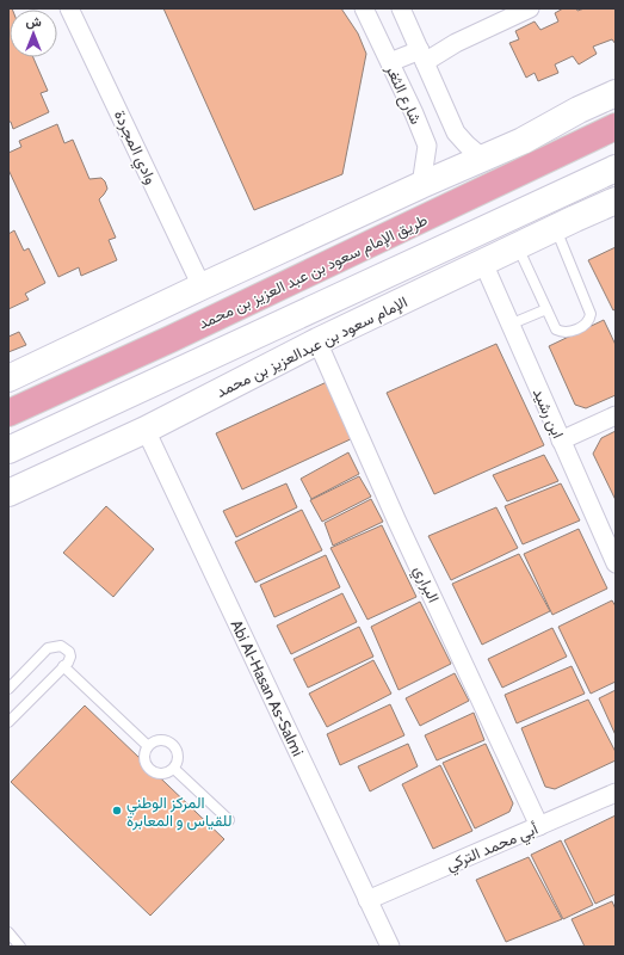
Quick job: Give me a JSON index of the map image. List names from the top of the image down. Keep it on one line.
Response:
{"streets":{"main road":["طريق الإمام سعود بن عبد العزيز بن محمد","الإمام سعود بن عبدالعزيز بن محمد"],"street":["شارع الثغر","وادي المجردة","ابن رشيد","البراري","Abi Al-Hasan As-Salmi","أبي محمد التركي"]},"crossings":[["الإمام سعود بن عبدالعزيز بن محمد","ابن رشيد"],["الإمام سعود بن عبدالعزيز بن محمد","البراري"],["الإمام سعود بن عبدالعزيز بن محمد","Abi Al-Hasan As-Salmi"],["البراري","أبي محمد التركي"],["Abi Al-Hasan As-Salmi","أبي محمد التركي"]],"places":["المركز الوطني للقياس و المعابرة"],"north":"top"}
